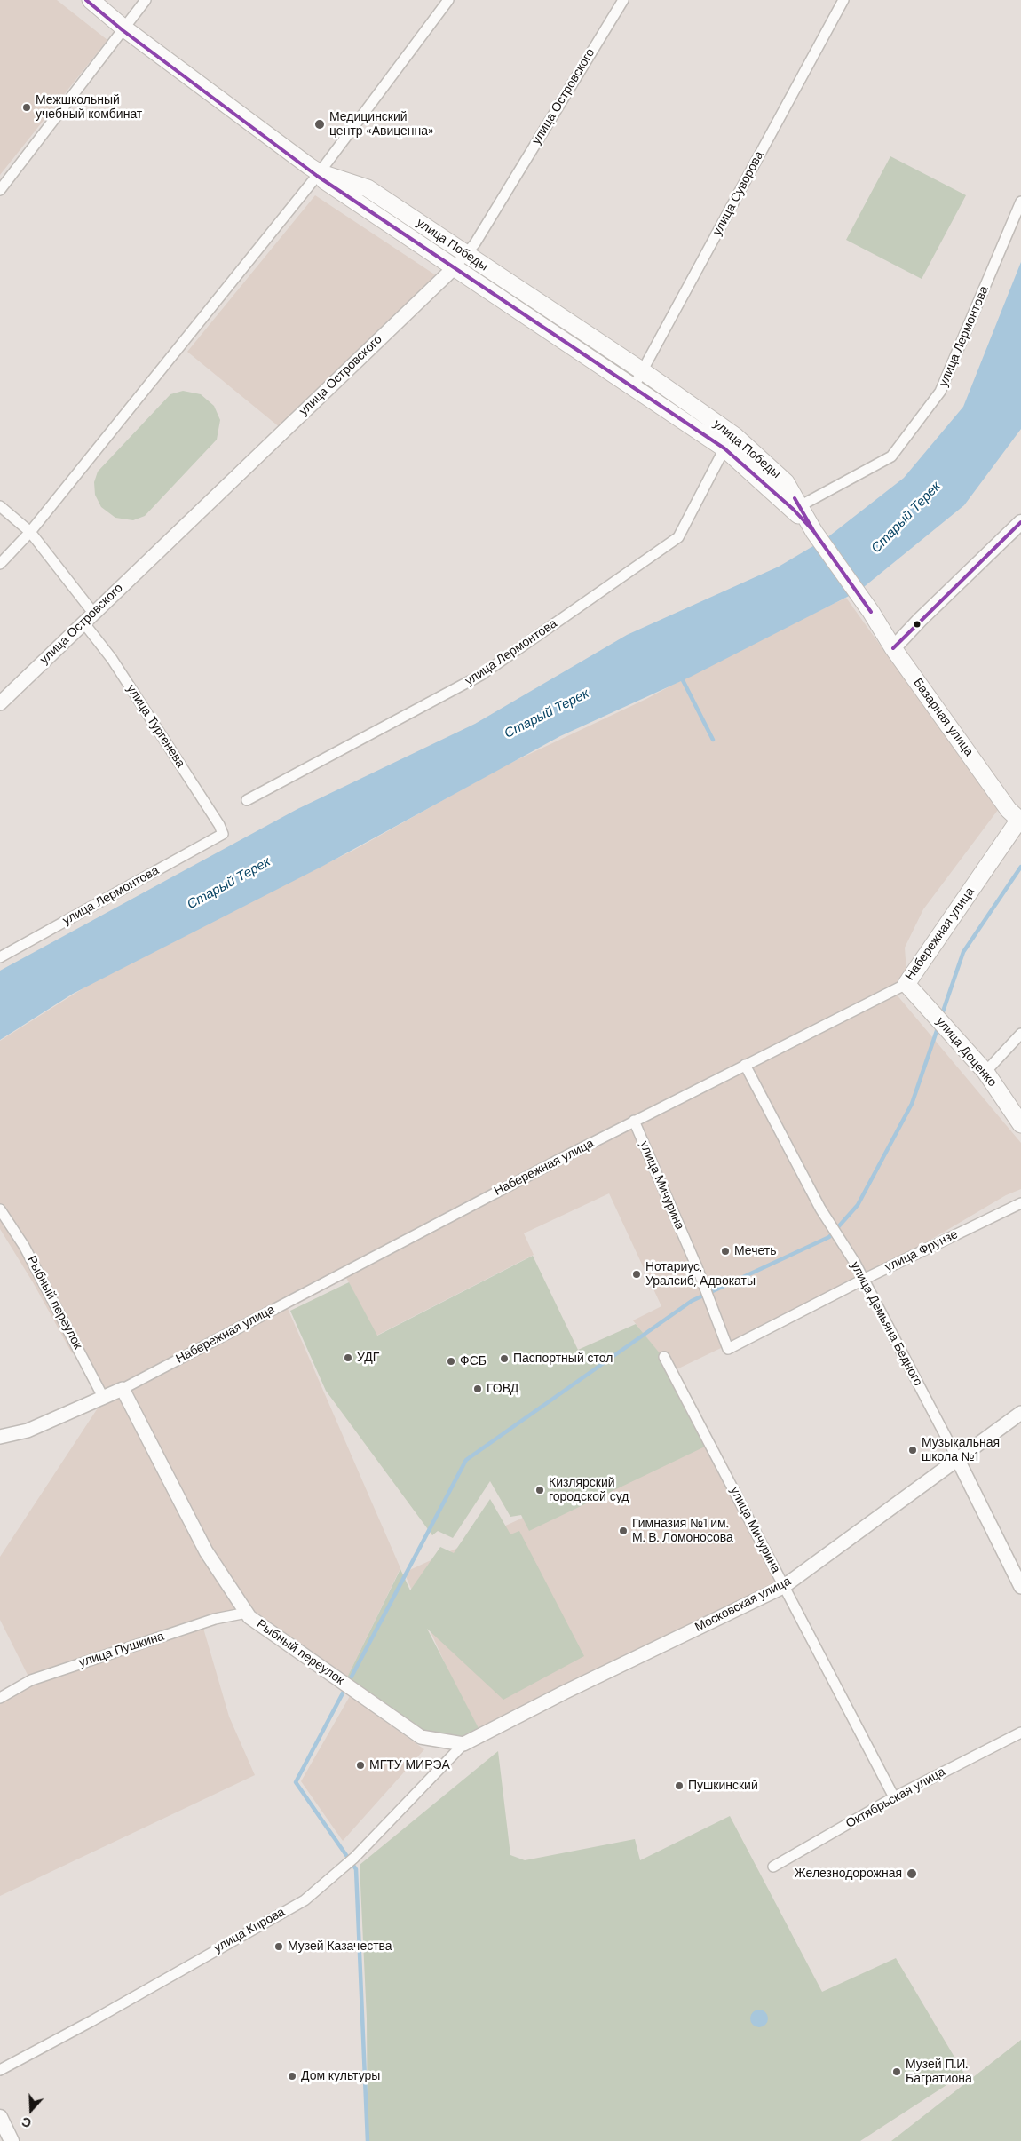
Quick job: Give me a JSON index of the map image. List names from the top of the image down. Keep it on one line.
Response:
{"streets":{"main road":["улица Победы","Базарная улица","Набережная улица","улица Доценко"],"street":["улица Островского","улица Суворова","улица Лермонтова","улица Тургенева","улица Мичурина","улица Фрунзе","Рыбный переулок","улица Демьяна Бедного","Московская улица","улица Пушкина","Октябрьская улица","улица Кирова"]},"crossings":[["улица Островского","улица Победы"],["улица Островского","улица Тургенева"],["улица Суворова","улица Победы"],["улица Победы","улица Лермонтова"],["улица Победы","Базарная улица"],["улица Лермонтова","улица Тургенева"],["Базарная улица","Набережная улица"],["Набережная улица","улица Доценко"],["Набережная улица","улица Мичурина"],["Набережная улица","Рыбный переулок"],["Набережная улица","улица Демьяна Бедного"],["улица Мичурина","улица Фрунзе"],["улица Мичурина","Московская улица"],["улица Мичурина","Октябрьская улица"],["улица Фрунзе","улица Демьяна Бедного"],["Рыбный переулок","Московская улица"],["Рыбный переулок","улица Пушкина"],["Рыбный переулок","улица Кирова"],["улица Демьяна Бедного","Московская улица"],["Московская улица","улица Кирова"]],"water":["Старый Терек"],"places":["Межшкольный учебный комбинат","Медицинский центр «Авиценна»","Мечеть","Нотариус, Уралсиб, Адвокаты","УДГ","Паспортный стол","ФСБ","ГОВД","Музыкальная школа №1","Кизлярский городской суд","Гимназия №1 им. М. В. Ломоносова","МГТУ МИРЭА","Пушкинский","Железнодорожная","Музей Казачества","Музей П.И. Багратиона","Дом культуры"],"north":"bottom"}
